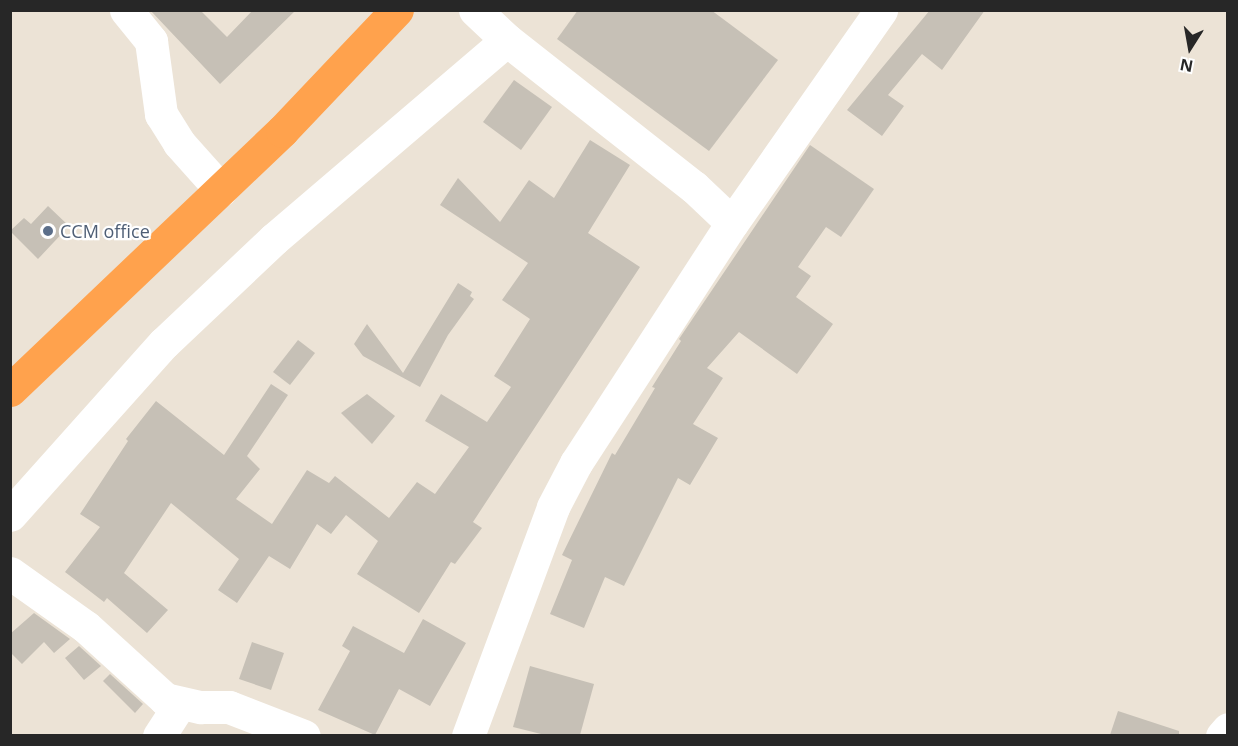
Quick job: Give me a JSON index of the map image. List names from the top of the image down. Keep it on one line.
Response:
{"places":["CCM office"],"north":"bottom"}
